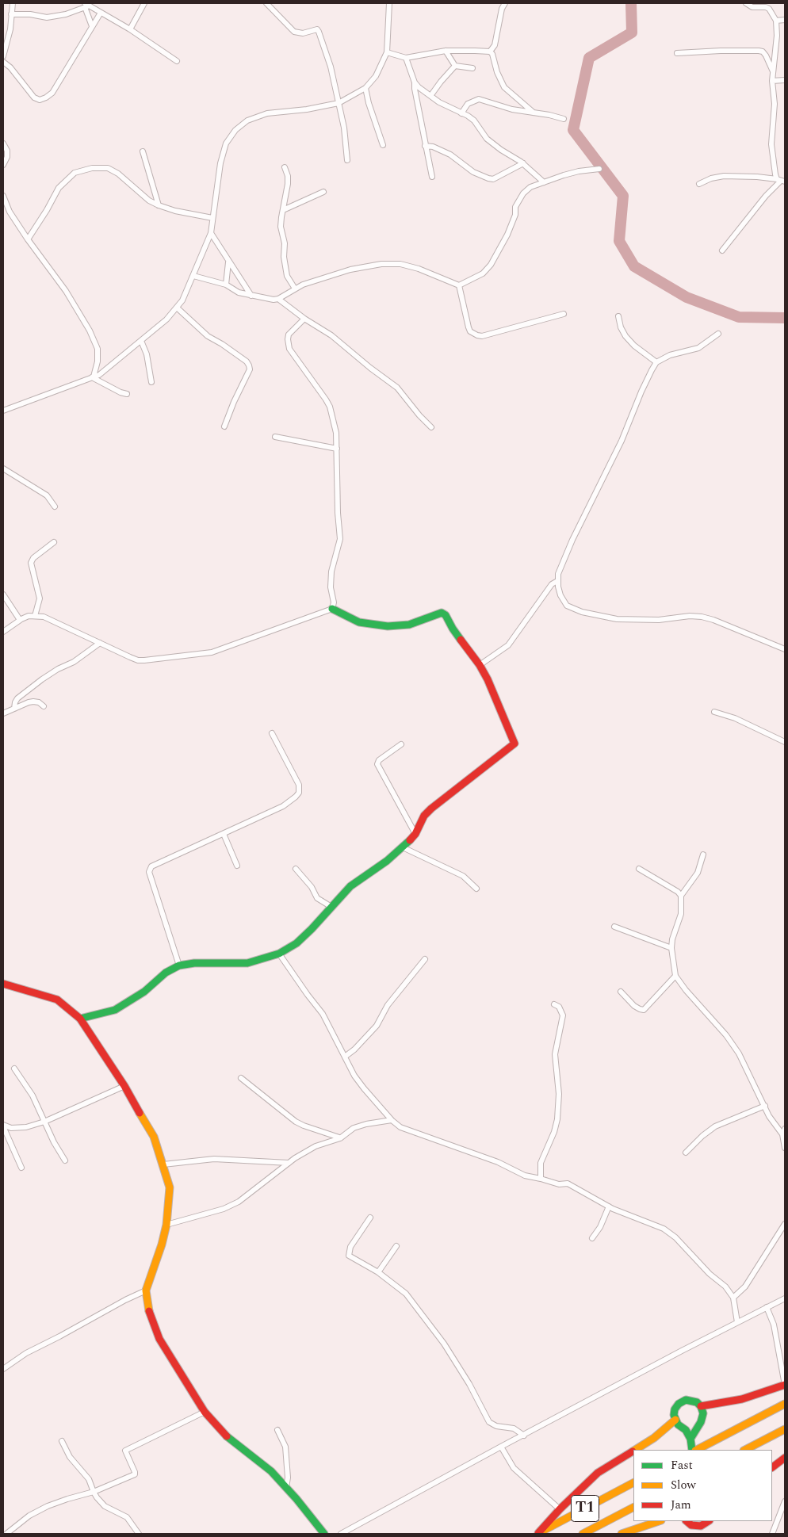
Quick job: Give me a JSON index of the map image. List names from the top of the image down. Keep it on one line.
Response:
{"streets":{"main road":["T1"]},"legend":["Fast","Slow","Jam"]}
